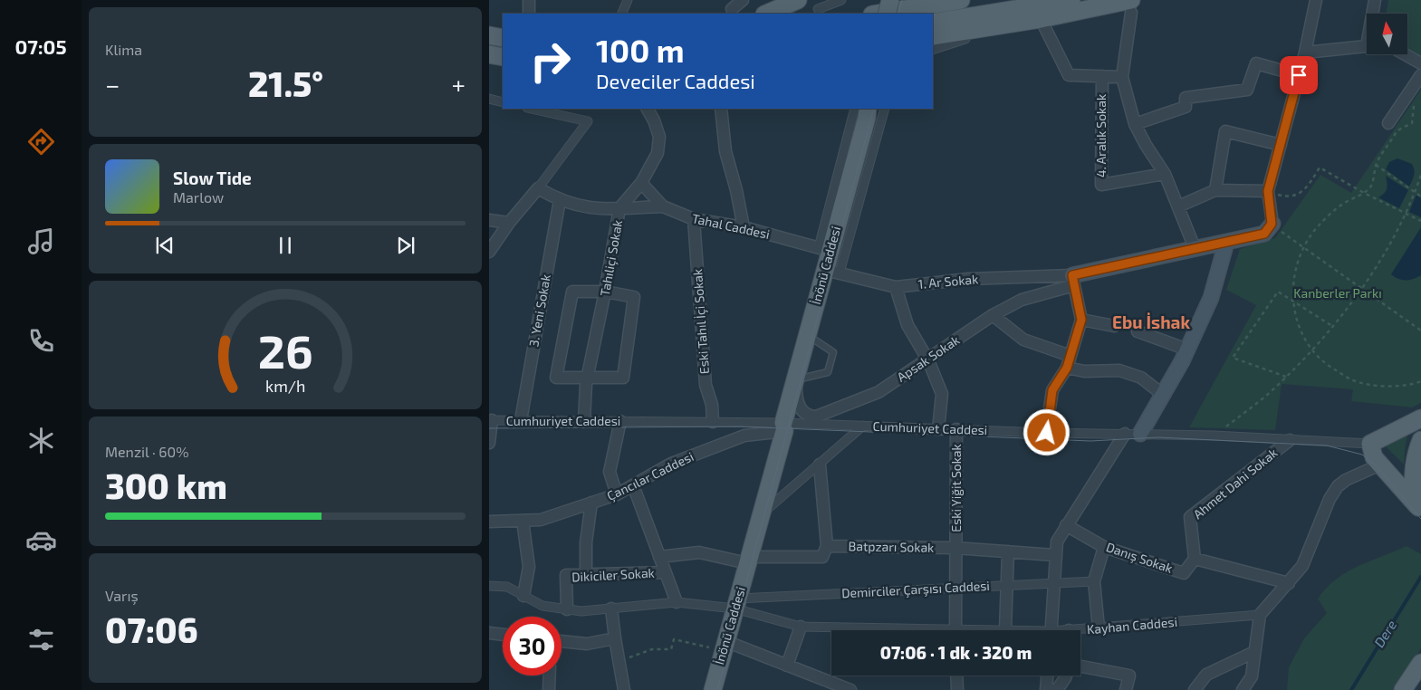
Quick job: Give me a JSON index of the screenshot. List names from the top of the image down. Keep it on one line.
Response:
{"streets":{"main road":["İnönü Caddesi"],"street":["4. Aralık Sokak","Tahal Caddesi","Tahıliçi Sokak","1. Ar Sokak","3. Yeni Sokak","Eski Tahıl İçi Sokak","Apsak Sokak","Cumhuriyet Caddesi","Çancılar Caddesi","Ahmet Dahi Sokak","Eski Yiğit Sokak","Batpzarı Sokak","Danış Sokak","Dikiciler Sokak","Demirciler Çarşısı Caddesi","Kayhan Caddesi"]},"crossings":[["Tahal Caddesi","Tahıliçi Sokak"],["Tahal Caddesi","İnönü Caddesi"],["Tahal Caddesi","Eski Tahıl İçi Sokak"],["Tahıliçi Sokak","Cumhuriyet Caddesi"],["İnönü Caddesi","1. Ar Sokak"],["İnönü Caddesi","Apsak Sokak"],["İnönü Caddesi","Cumhuriyet Caddesi"],["İnönü Caddesi","Çancılar Caddesi"],["İnönü Caddesi","Demirciler Çarşısı Caddesi"],["İnönü Caddesi","Kayhan Caddesi"],["1. Ar Sokak","Apsak Sokak"],["3. Yeni Sokak","Cumhuriyet Caddesi"],["Eski Tahıl İçi Sokak","Cumhuriyet Caddesi"],["Cumhuriyet Caddesi","Çancılar Caddesi"],["Cumhuriyet Caddesi","Ahmet Dahi Sokak"],["Cumhuriyet Caddesi","Eski Yiğit Sokak"],["Ahmet Dahi Sokak","Danış Sokak"],["Eski Yiğit Sokak","Batpzarı Sokak"],["Eski Yiğit Sokak","Demirciler Çarşısı Caddesi"],["Demirciler Çarşısı Caddesi","Kayhan Caddesi"]],"districts":["Ebu İshak"],"water":["Dere"],"parks":["Kanberler Parkı"],"north":"top","page":{"tabs":"07:05","tile":["Klima",["Menzil · 60%","300 km"],["Varış","07:06"]],"turn":["100 m","Deveciler Caddesi"],"heat":["−","21.5°","+"],"song":["Slow Tide","Marlow"],"limit":"30","trip":"07:06 · 1 dk · 320 m","gauge":["26","km/h"]}}
